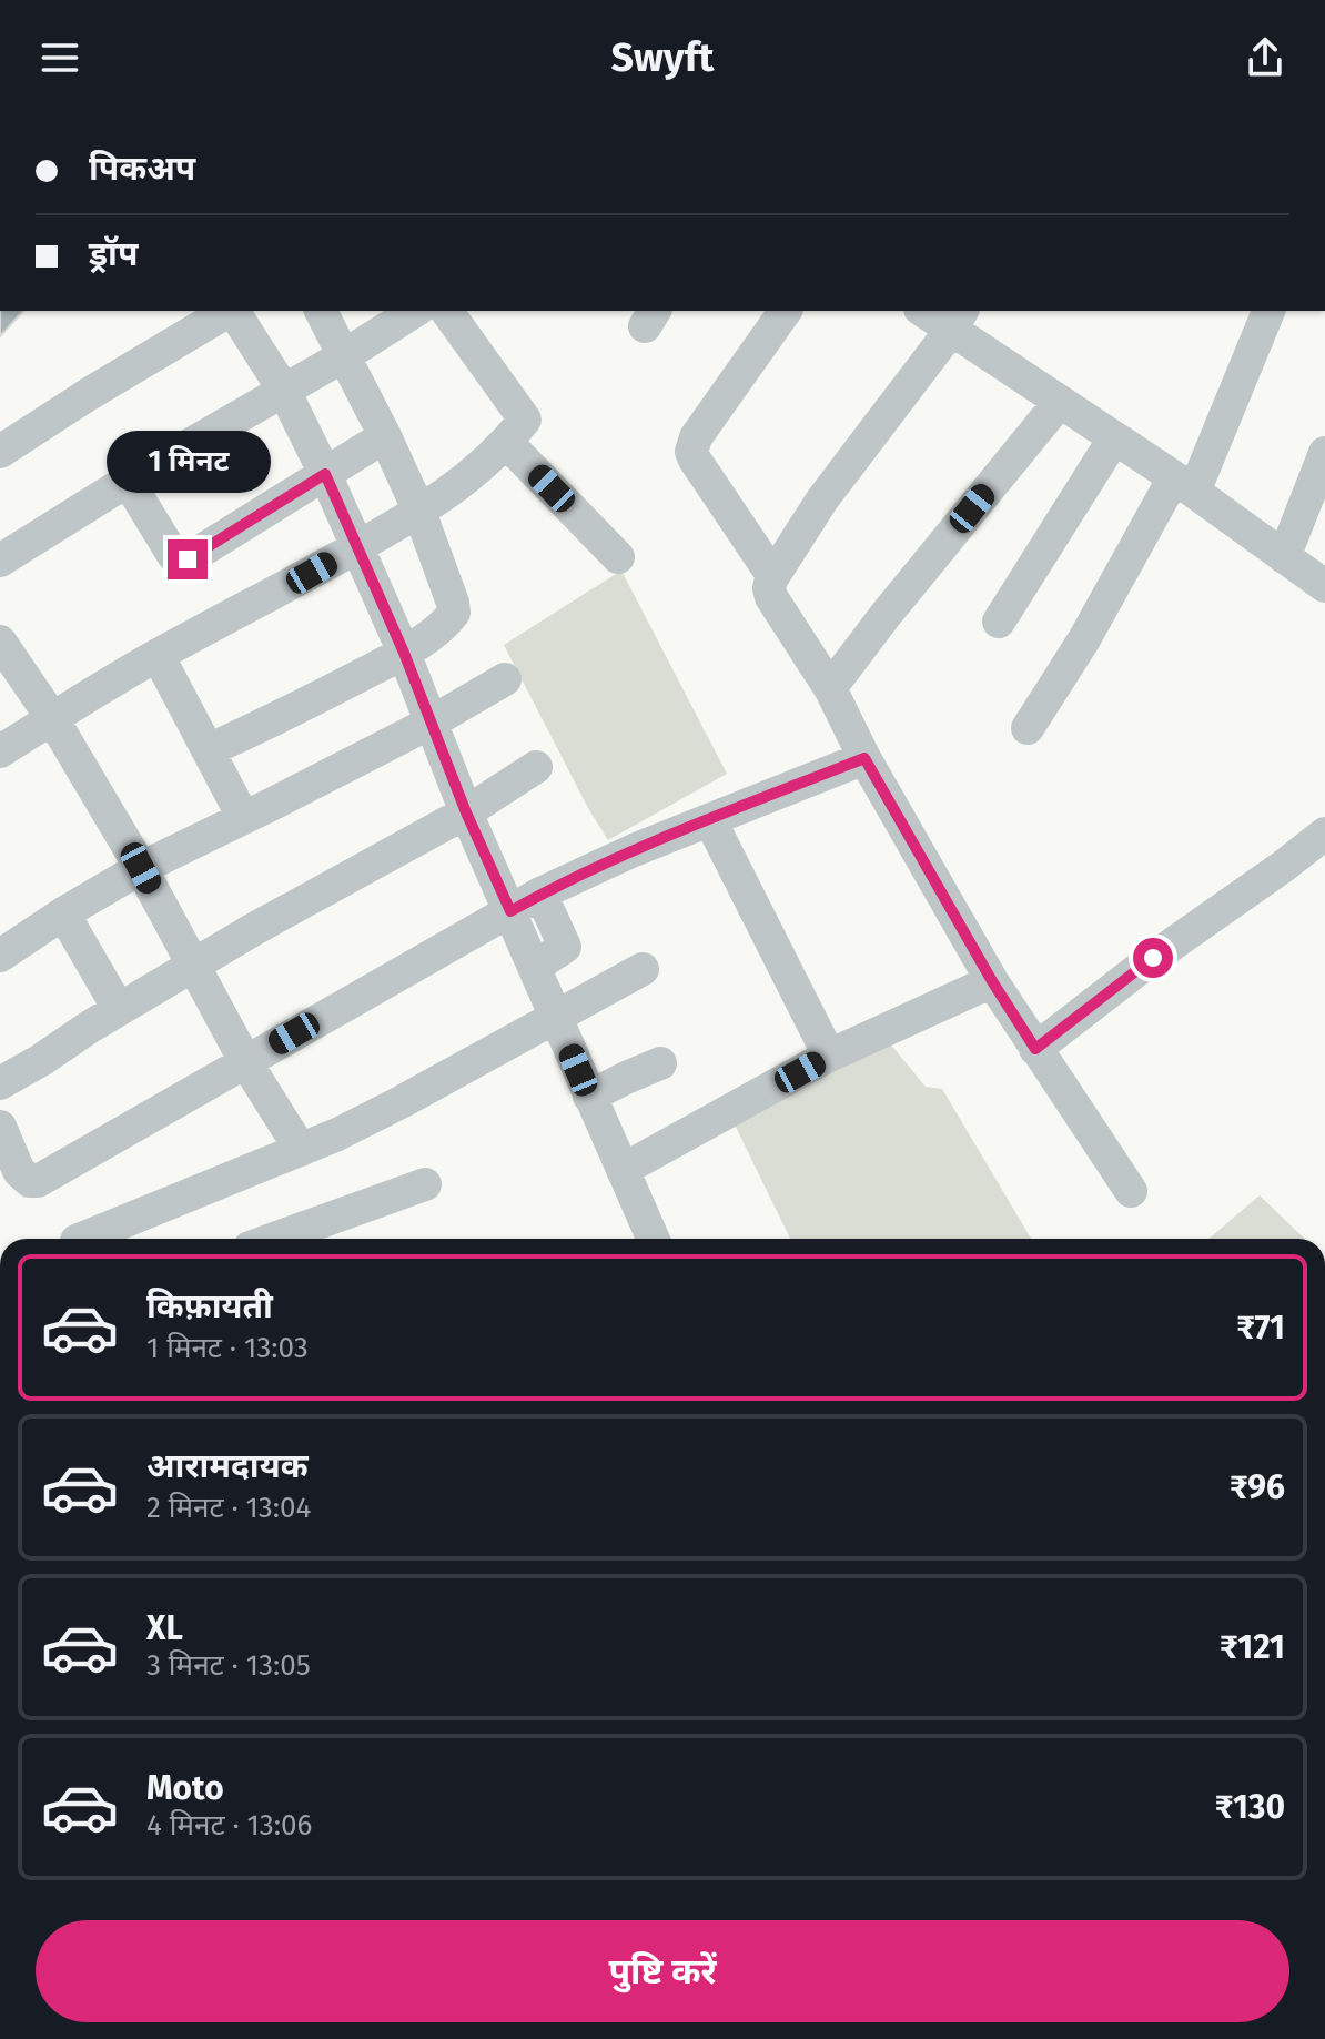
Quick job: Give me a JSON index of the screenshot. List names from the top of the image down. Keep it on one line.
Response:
{"page":{"header":"Swyft","banner":["पिकअप","ड्रॉप"],"bubble":"1 मिनट","list":[{"name":"किफ़ायती","note":"1 मिनट · 13:03","value":"₹71"},{"name":"आरामदायक","note":"2 मिनट · 13:04","value":"₹96"},{"name":"XL","note":"3 मिनट · 13:05","value":"₹121"},{"name":"Moto","note":"4 मिनट · 13:06","value":"₹130"}],"buttons":"पुष्टि करें"}}
